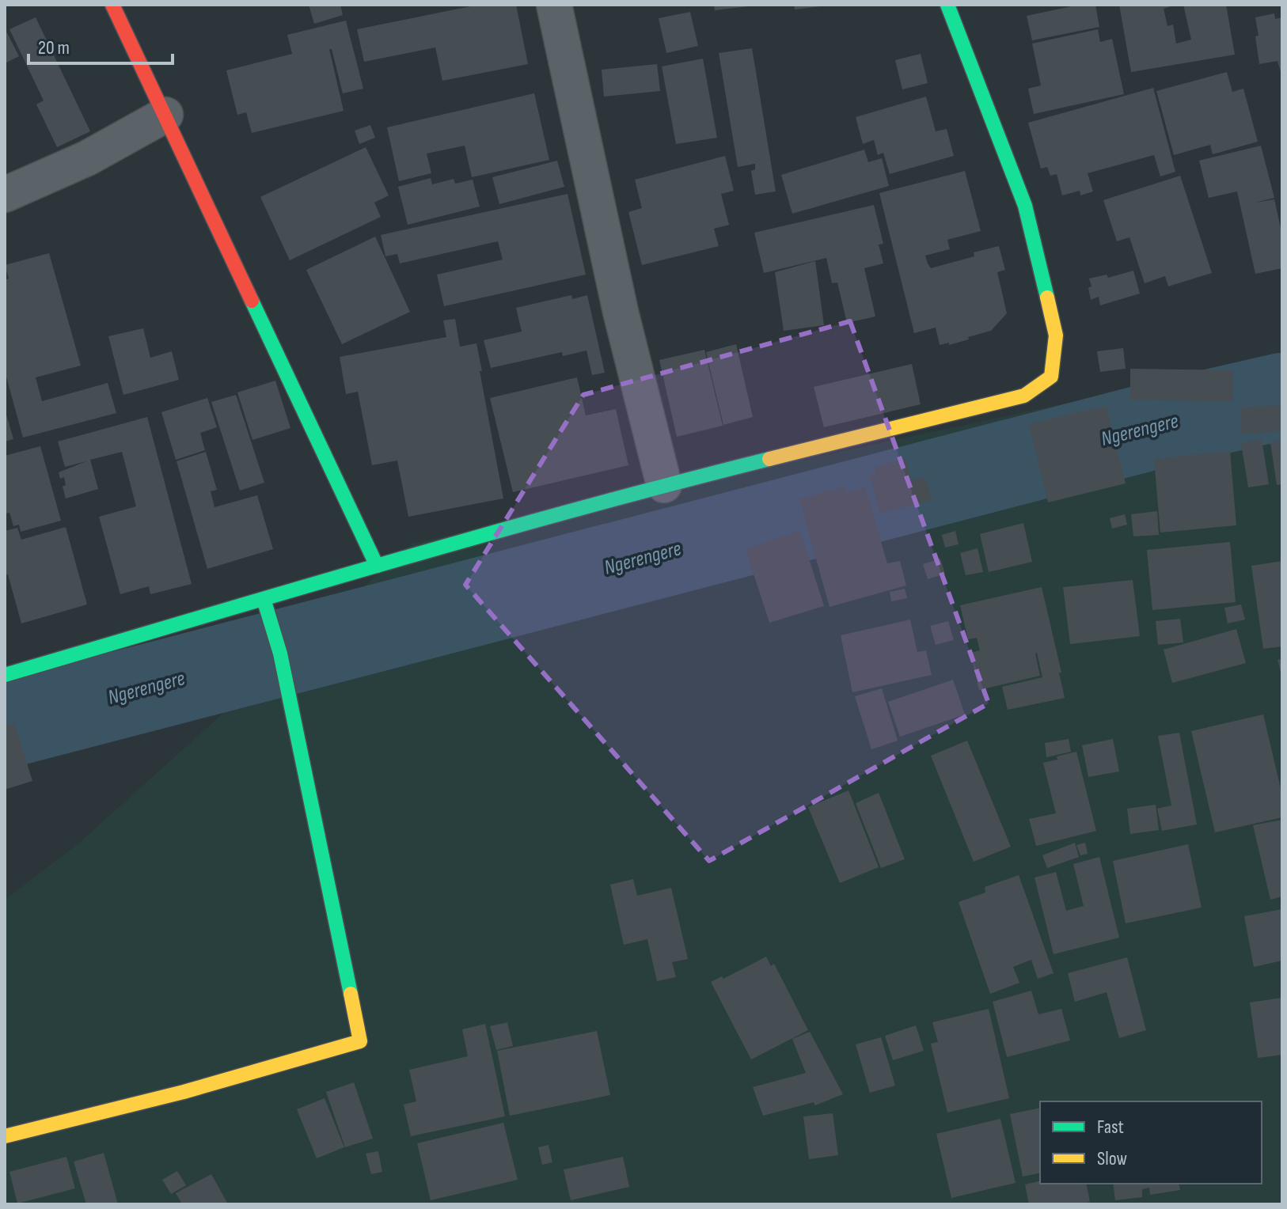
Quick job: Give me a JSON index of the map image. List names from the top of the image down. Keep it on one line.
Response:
{"water":["Ngerengere"],"legend":["Fast","Slow"],"scale_bar":"20 m"}
